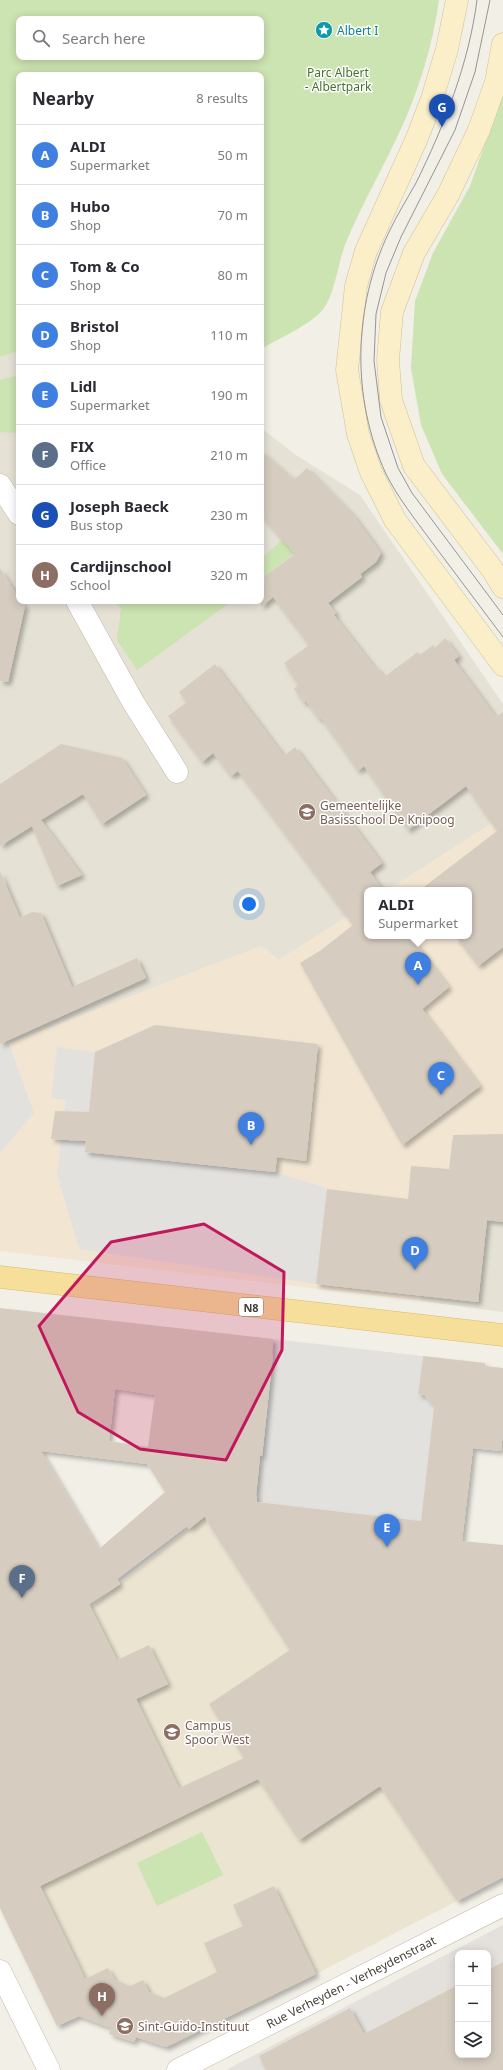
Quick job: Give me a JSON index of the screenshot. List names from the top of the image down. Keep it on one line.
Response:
{"streets":{"main road":["N8"],"street":["Rue Verheyden - Verheydenstraat"]},"parks":["Parc Albert - Albertpark"],"places":{"place":["Albert I"],"school or university":["Gemeentelijke Basisschool De Knipoog","Campus Spoor West","Sint-Guido-Instituut"]},"page":{"search":"Search here","heading":["Nearby","8 results"],"pins":["G","A","C","B","D","E","F","H"],"list":[{"mark":"A","name":"ALDI","note":"Supermarket","value":"50 m"},{"mark":"B","name":"Hubo","note":"Shop","value":"70 m"},{"mark":"C","name":"Tom & Co","note":"Shop","value":"80 m"},{"mark":"D","name":"Bristol","note":"Shop","value":"110 m"},{"mark":"E","name":"Lidl","note":"Supermarket","value":"190 m"},{"mark":"F","name":"FIX","note":"Office","value":"210 m"},{"mark":"G","name":"Joseph Baeck","note":"Bus stop","value":"230 m"},{"mark":"H","name":"Cardijnschool","note":"School","value":"320 m"}],"popup":["ALDI","Supermarket"],"map_buttons":["+","−"]}}
